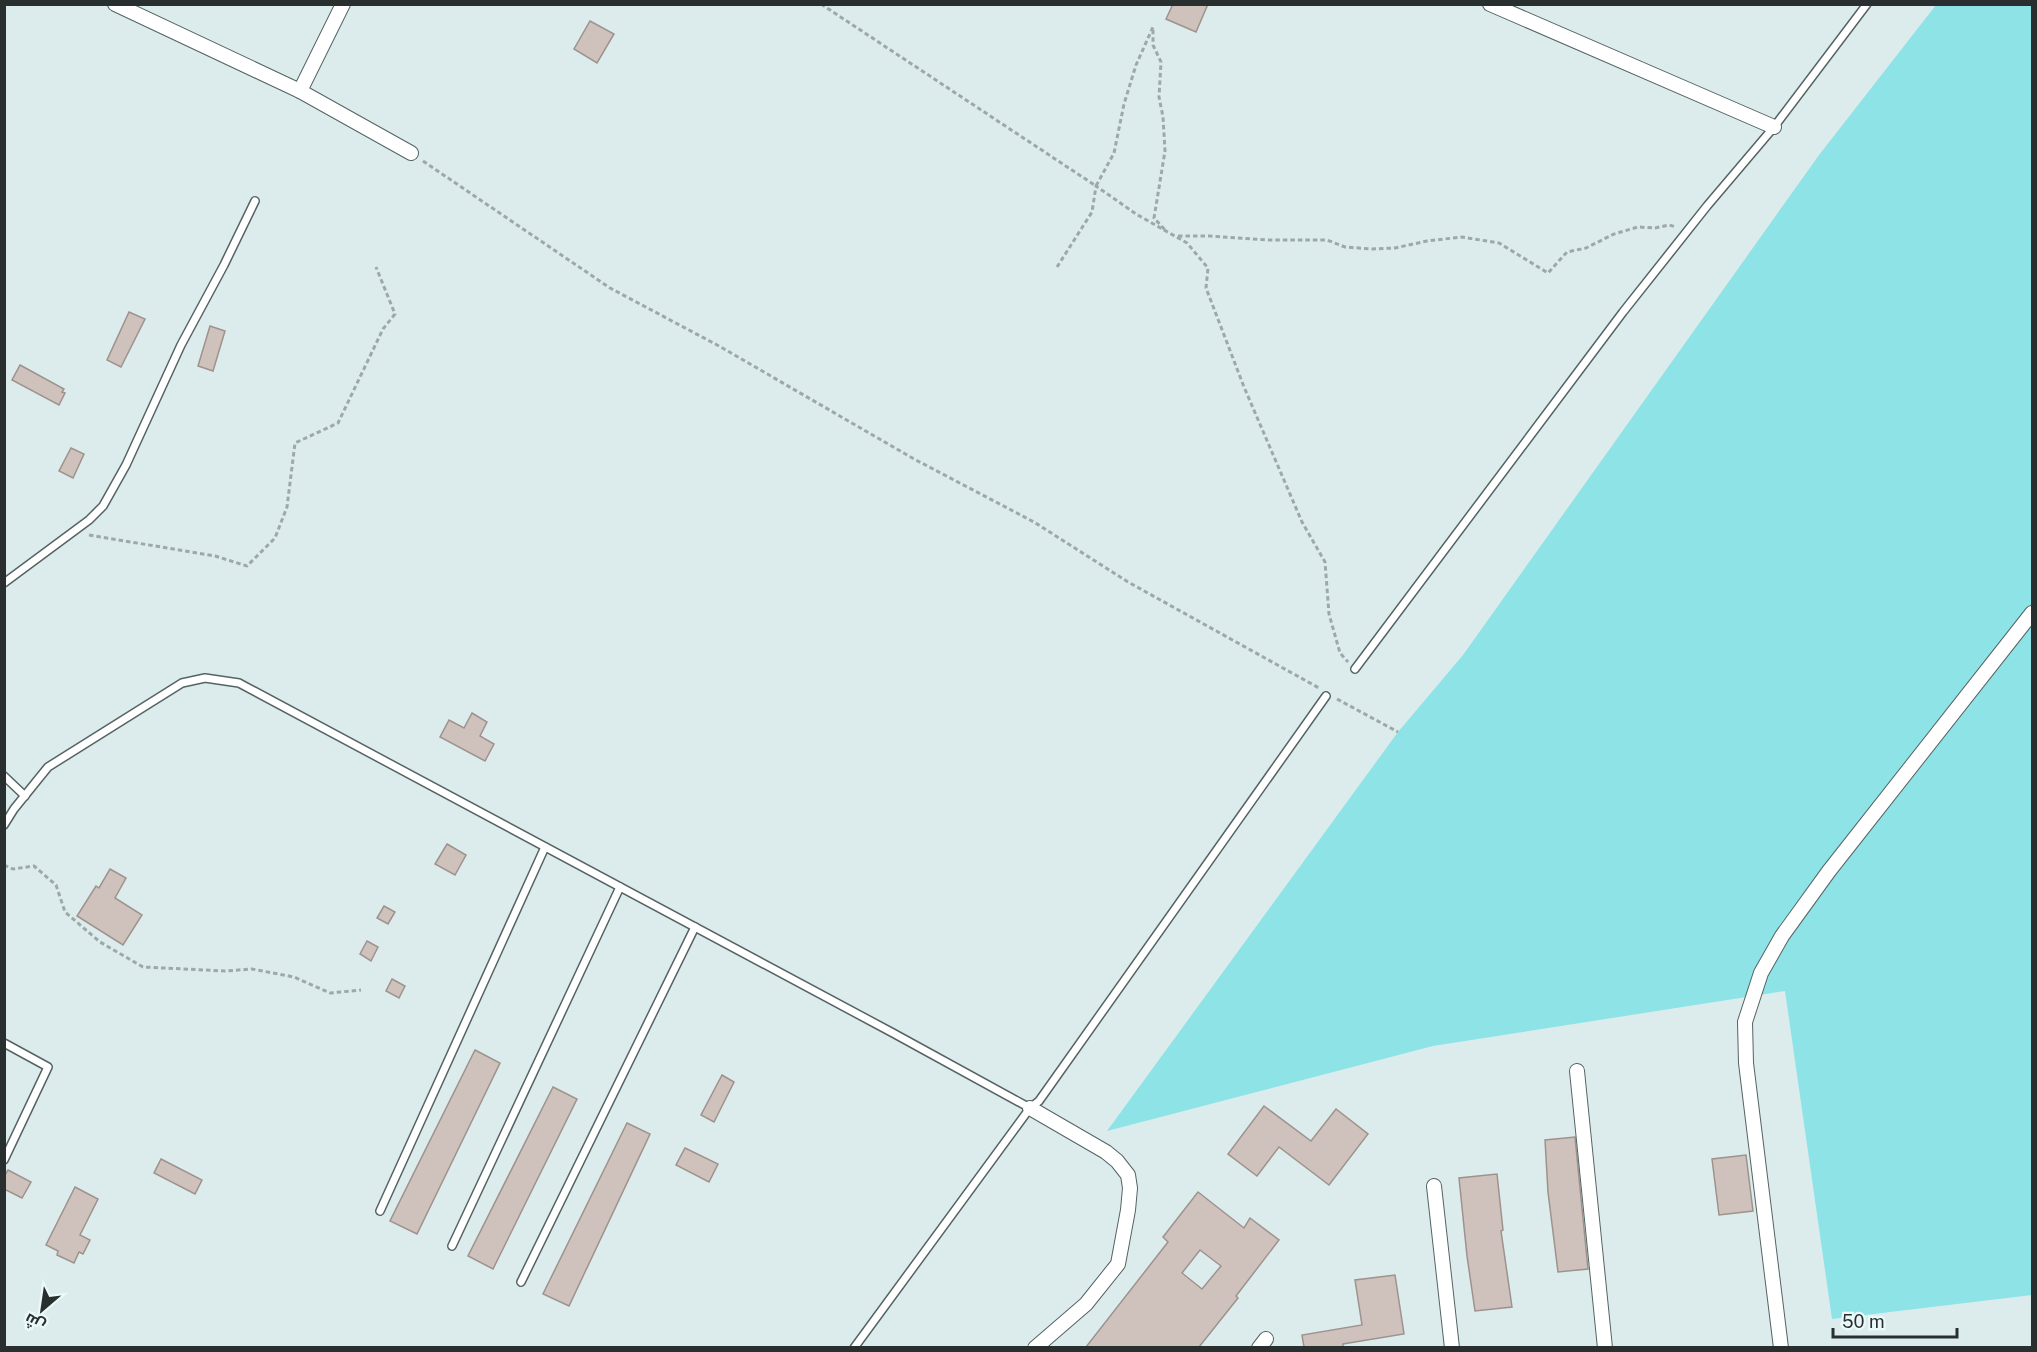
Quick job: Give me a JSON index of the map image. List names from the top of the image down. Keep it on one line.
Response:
{"scale_bar":"50 m","north":"bottom left"}
